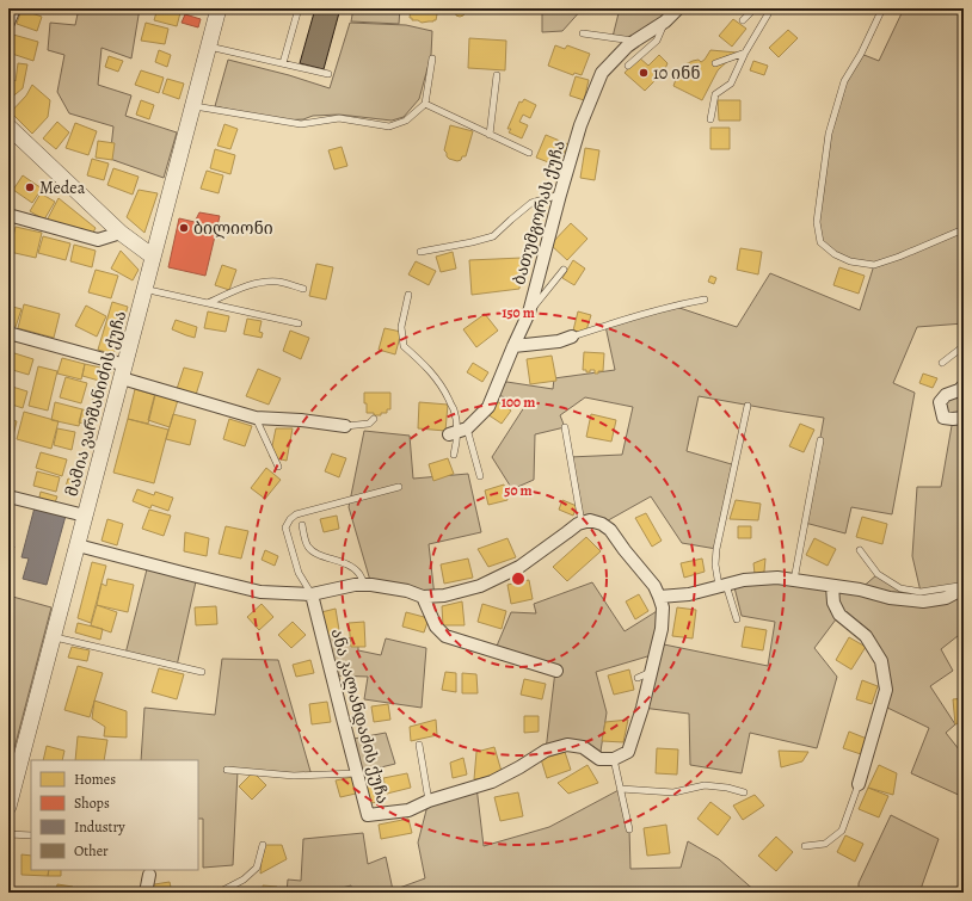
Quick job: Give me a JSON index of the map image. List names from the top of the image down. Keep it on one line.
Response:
{"streets":{"street":["ბათუმგორას ქუჩა","მამია ვარშანიძის ქუჩა","ანა კალანდაძის ქუჩა"]},"places":["10 ინნ","Medea","ბილიონი"],"legend":["Homes","Shops","Industry","Other"],"rings":["150 m","100 m","50 m"]}
